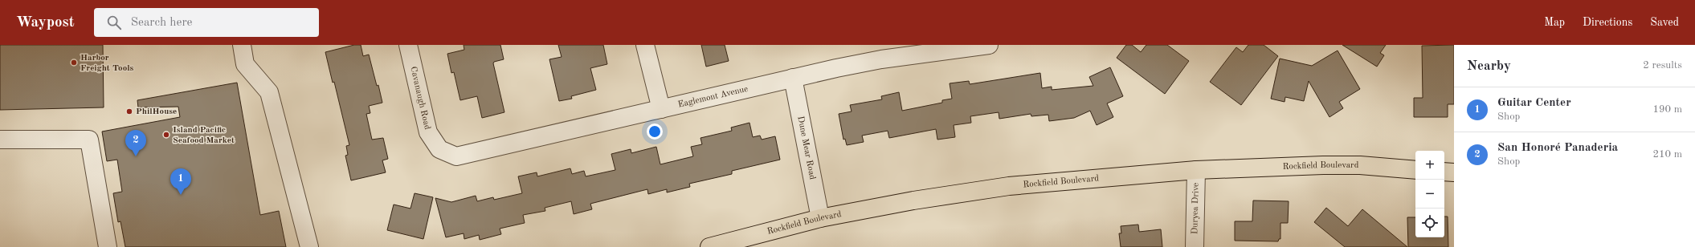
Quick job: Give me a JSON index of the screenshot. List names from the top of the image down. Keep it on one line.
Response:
{"streets":{"main road":["Rockfield Boulevard"],"street":["Eaglemont Avenue","Cavanaugh Road","Dune Mear Road","Duryea Drive"]},"crossings":[["Eaglemont Avenue","Cavanaugh Road"],["Eaglemont Avenue","Dune Mear Road"],["Dune Mear Road","Rockfield Boulevard"],["Rockfield Boulevard","Duryea Drive"]],"places":["Harbor Freight Tools","PhilHouse","Island Pacific Seafood Market"],"page":{"header":"Waypost","search":"Search here","nav":["Map","Directions","Saved"],"heading":["Nearby","2 results"],"list":[{"mark":"1","name":"Guitar Center","note":"Shop","value":"190 m"},{"mark":"2","name":"San Honoré Panaderia","note":"Shop","value":"210 m"}],"pins":["2","1"],"map_buttons":["+","−"]}}
